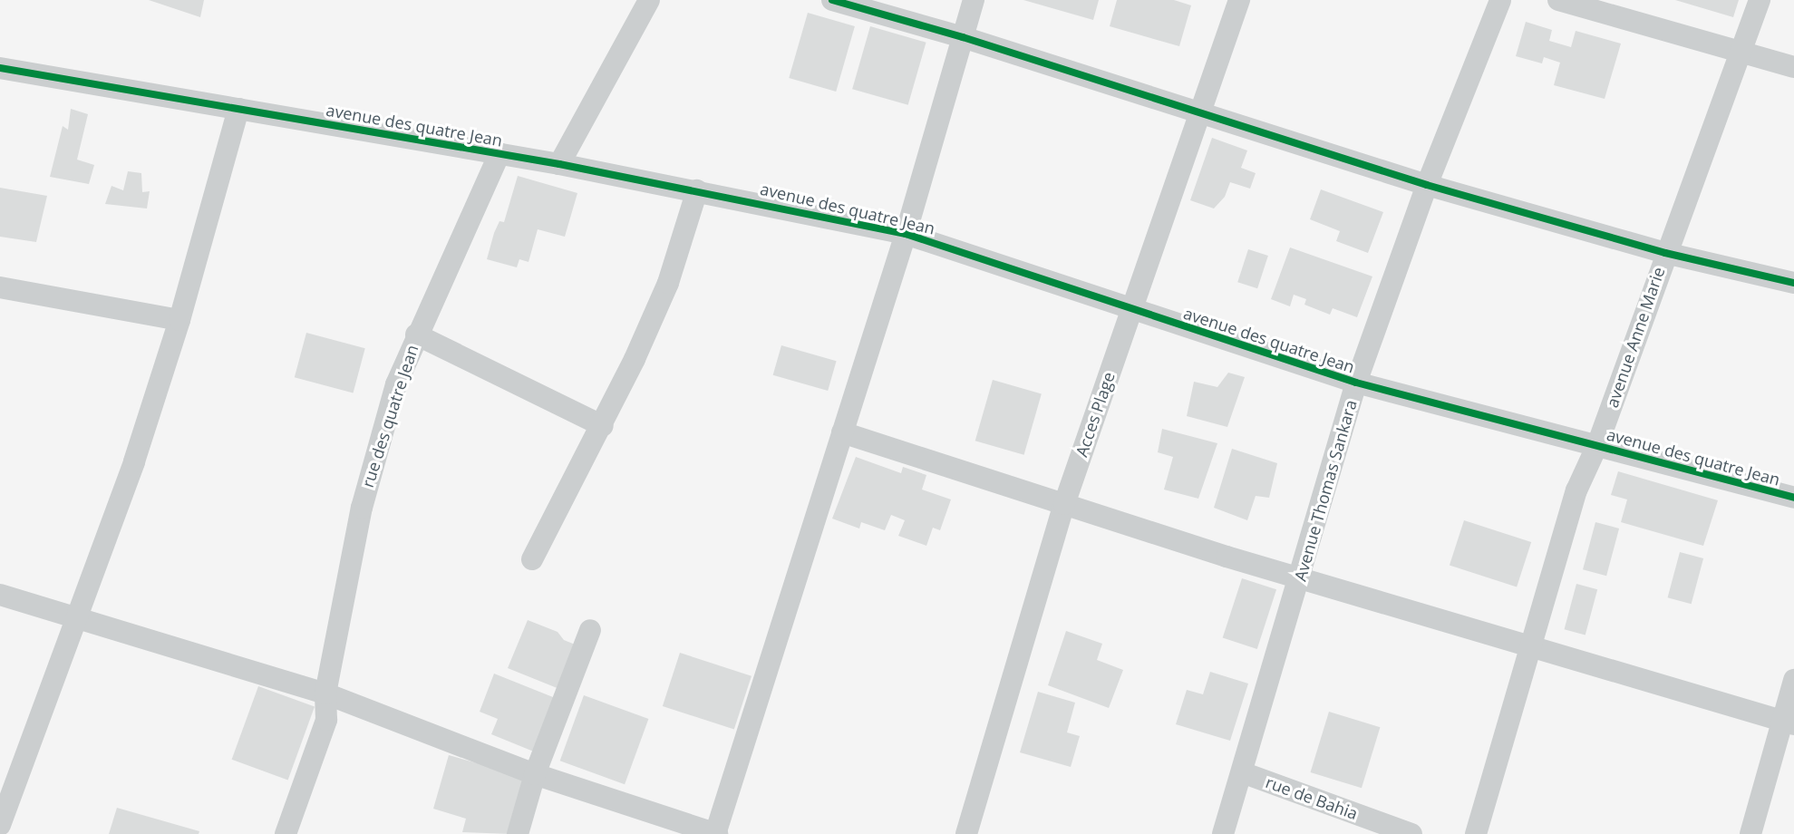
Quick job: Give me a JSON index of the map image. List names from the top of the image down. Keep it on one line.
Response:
{"streets":{"street":["avenue des quatre Jean","avenue Anne Marie","Acces Plage","rue des quatre Jean","Avenue Thomas Sankara","rue de Bahia"]},"crossings":[["avenue des quatre Jean","avenue Anne Marie"],["avenue des quatre Jean","Acces Plage"],["avenue des quatre Jean","rue des quatre Jean"],["avenue des quatre Jean","Avenue Thomas Sankara"],["Avenue Thomas Sankara","rue de Bahia"]]}
